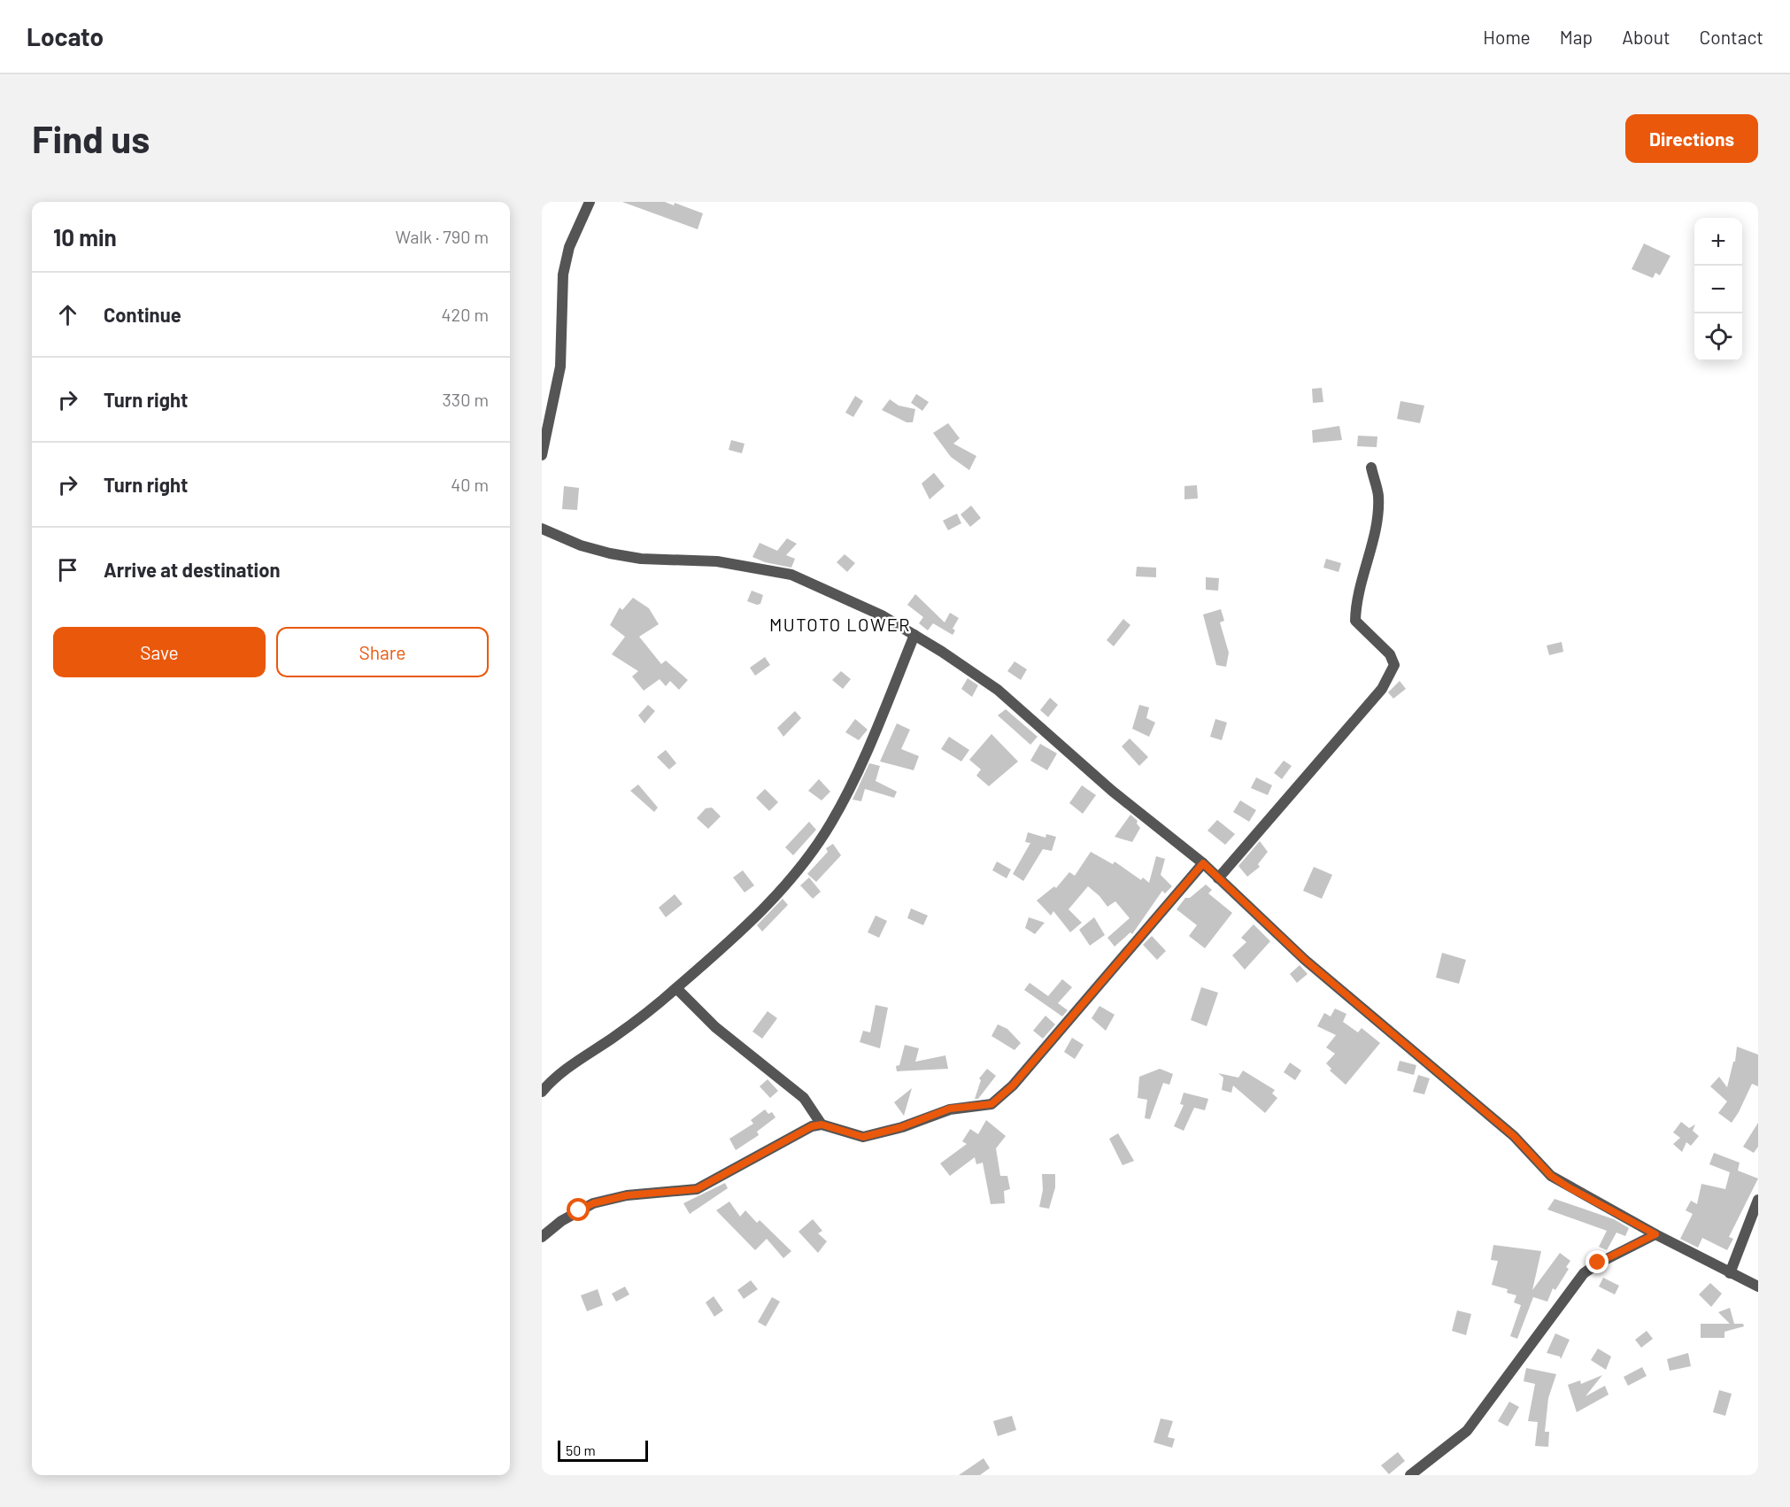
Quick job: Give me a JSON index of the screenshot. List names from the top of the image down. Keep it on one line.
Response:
{"districts":["MUTOTO LOWER"],"scale_bar":"50 m","page":{"header":"Locato","nav":["Home","Map","About","Contact"],"buttons":["Directions",["Save","Share"]],"title":"Find us","heading":["10 min","Walk · 790 m"],"map_buttons":["+","−"],"list":[["Continue","420 m"],["Turn right","330 m"],["Turn right","40 m"],"Arrive at destination"],"scale":"50 m"}}
